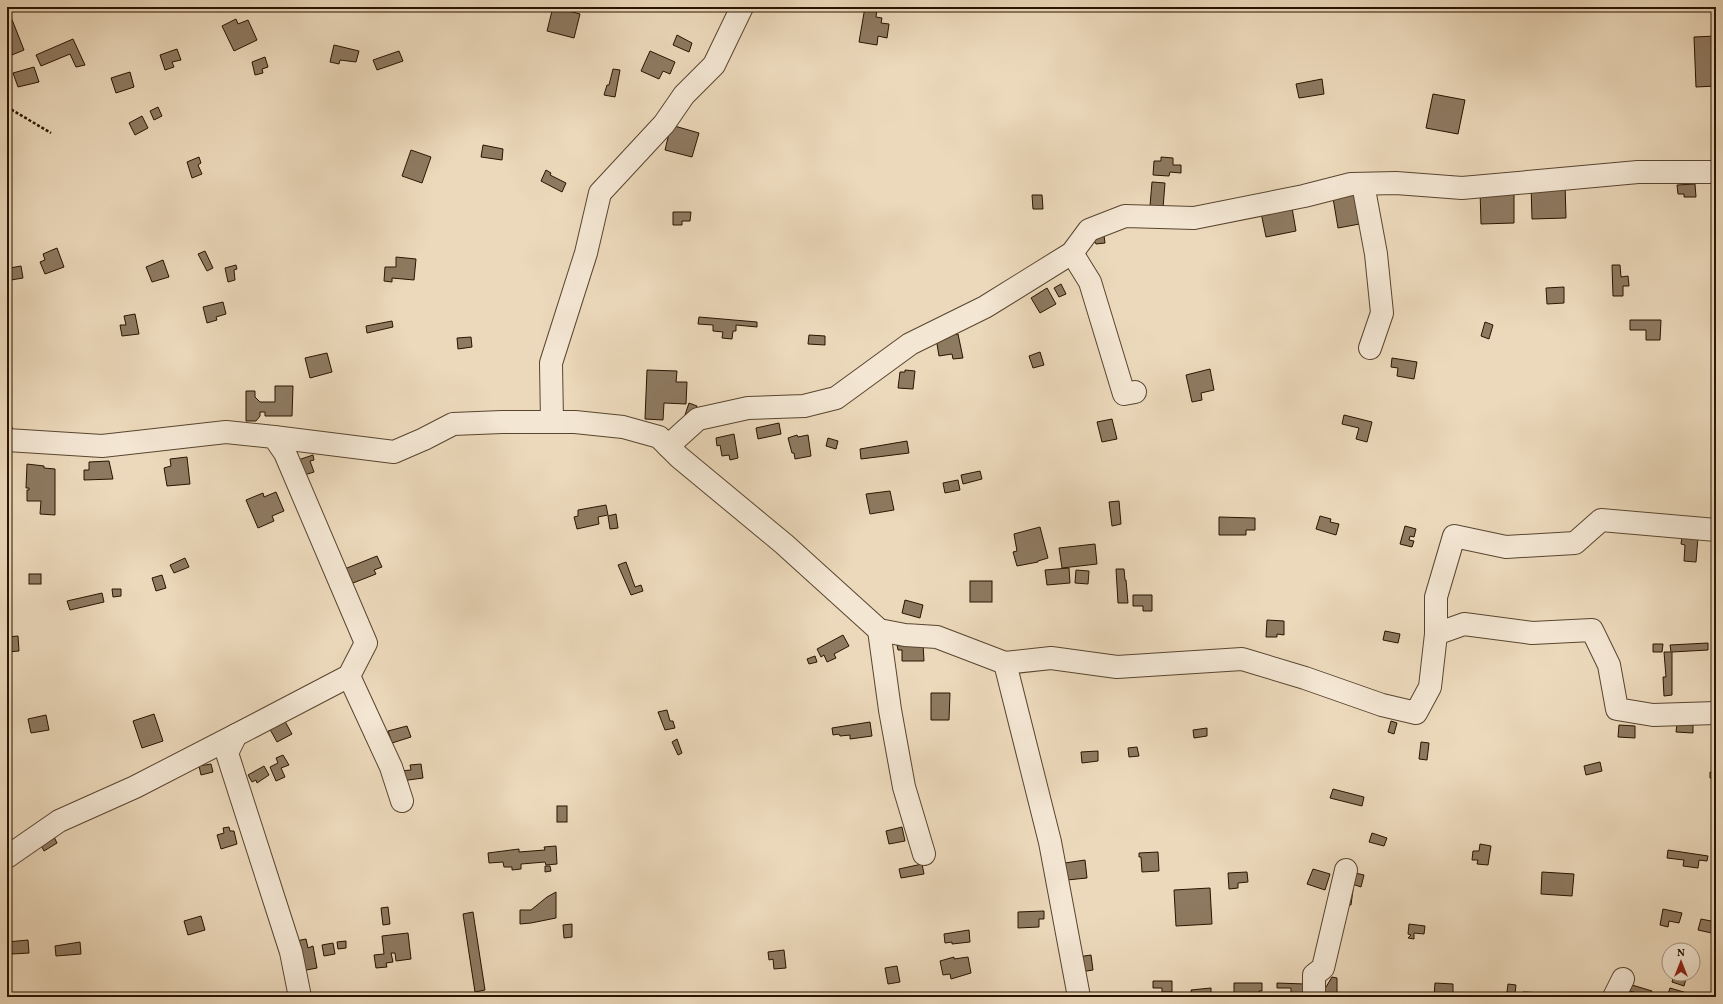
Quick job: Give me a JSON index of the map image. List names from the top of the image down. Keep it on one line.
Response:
{"north":"top"}
